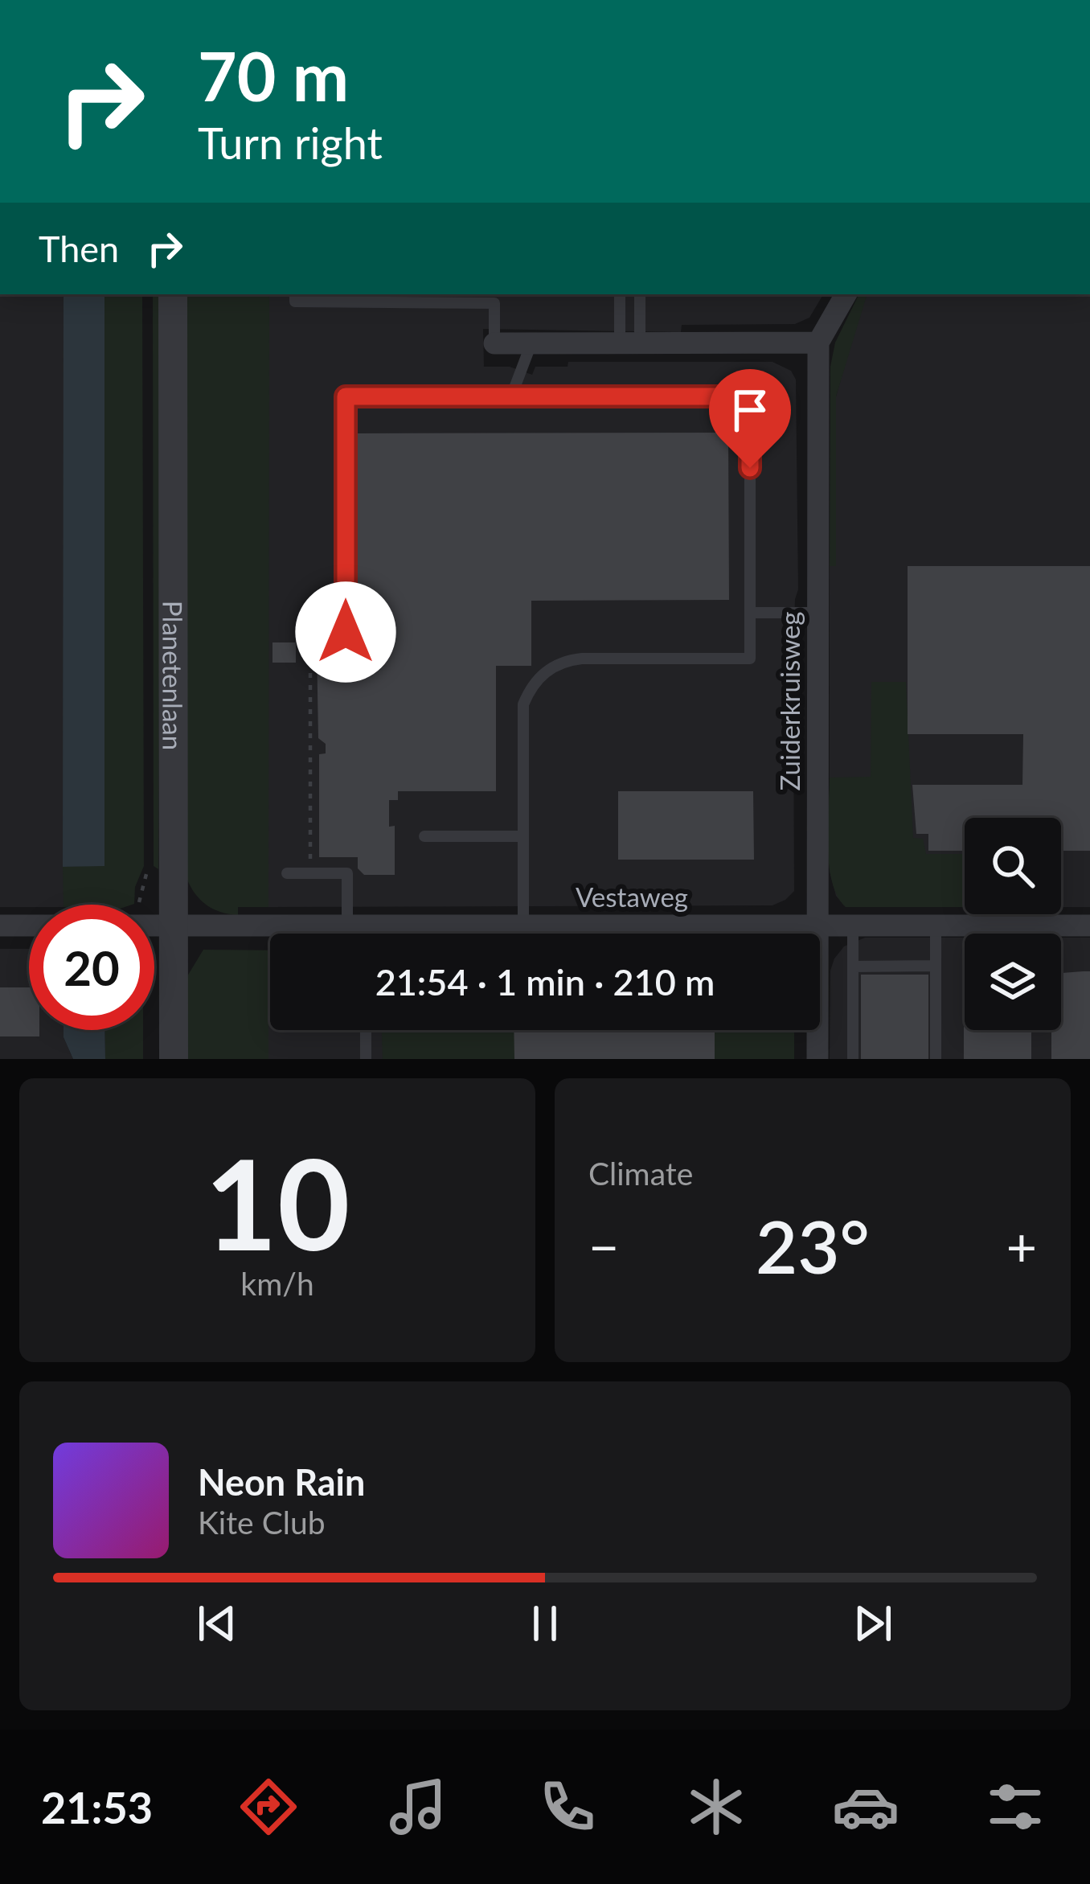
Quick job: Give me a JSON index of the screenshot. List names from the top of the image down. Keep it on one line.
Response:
{"streets":{"street":["Planetenlaan","Zuiderkruisweg","Vestaweg"]},"crossings":[["Planetenlaan","Vestaweg"],["Zuiderkruisweg","Vestaweg"]],"page":{"turn":["70 m","Turn right"],"then":"Then","limit":"20","trip":"21:54 · 1 min · 210 m","tile":[["10","km/h"],"Climate"],"heat":["−","23°","+"],"song":["Neon Rain","Kite Club"],"tabs":"21:53"}}
